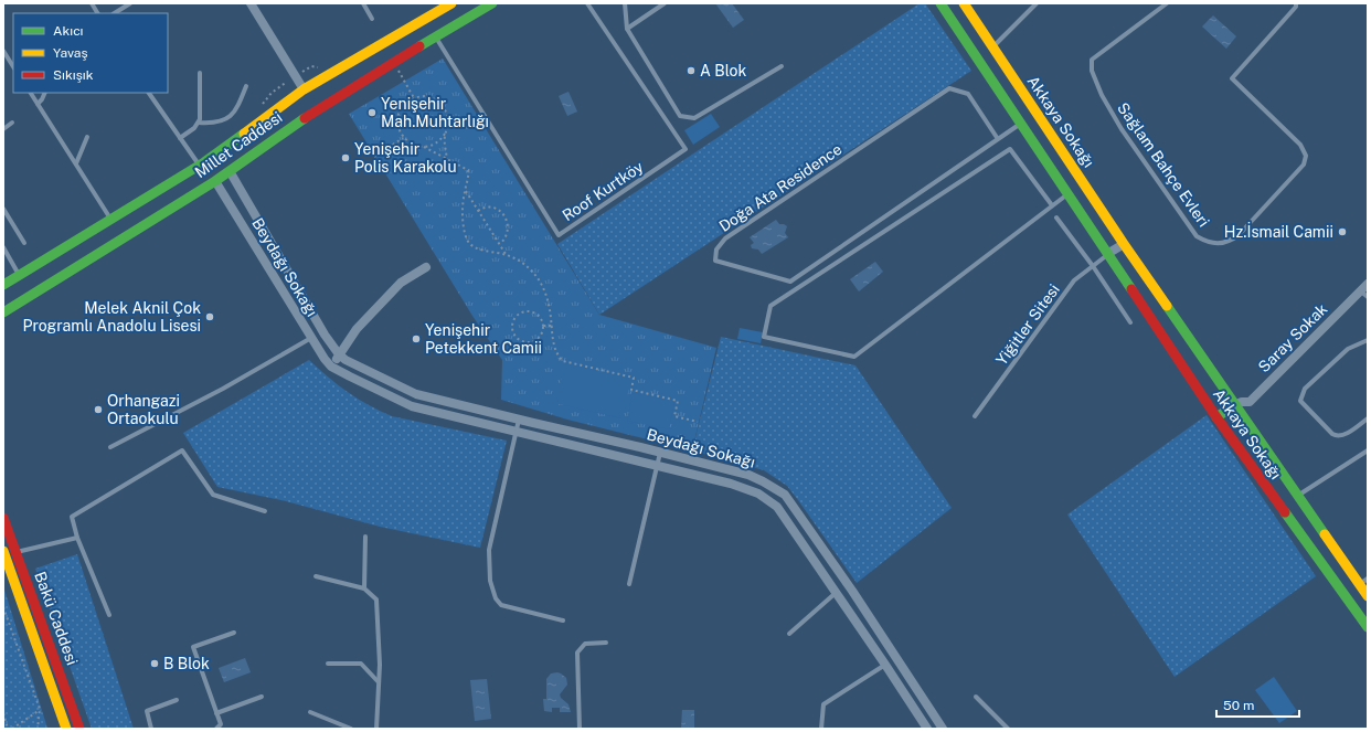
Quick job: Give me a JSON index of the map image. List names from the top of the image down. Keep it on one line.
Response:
{"streets":{"main road":["Akkaya Sokağı","Millet Caddesi","Bakü Caddesi"],"street":["Beydağı Sokağı","Saray Sokak"],"lane":["Sağlam Bahçe Evleri","Doğa Ata Residence","Roof Kurtköy","Yiğitler Sitesi"]},"crossings":[["Akkaya Sokağı","Doğa Ata Residence"],["Akkaya Sokağı","Yiğitler Sitesi"],["Akkaya Sokağı","Saray Sokak"],["Millet Caddesi","Roof Kurtköy"],["Millet Caddesi","Beydağı Sokağı"]],"places":["A Blok","Yenişehir Mah.Muhtarlığı","Yenişehir Polis Karakolu","Hz.İsmail Camii","Melek Aknil Çok Programlı Anadolu Lisesi","Yenişehir Petekkent Camii","Orhangazi Ortaokulu","B Blok"],"legend":["Akıcı","Yavaş","Sıkışık"],"scale_bar":"50 m"}
